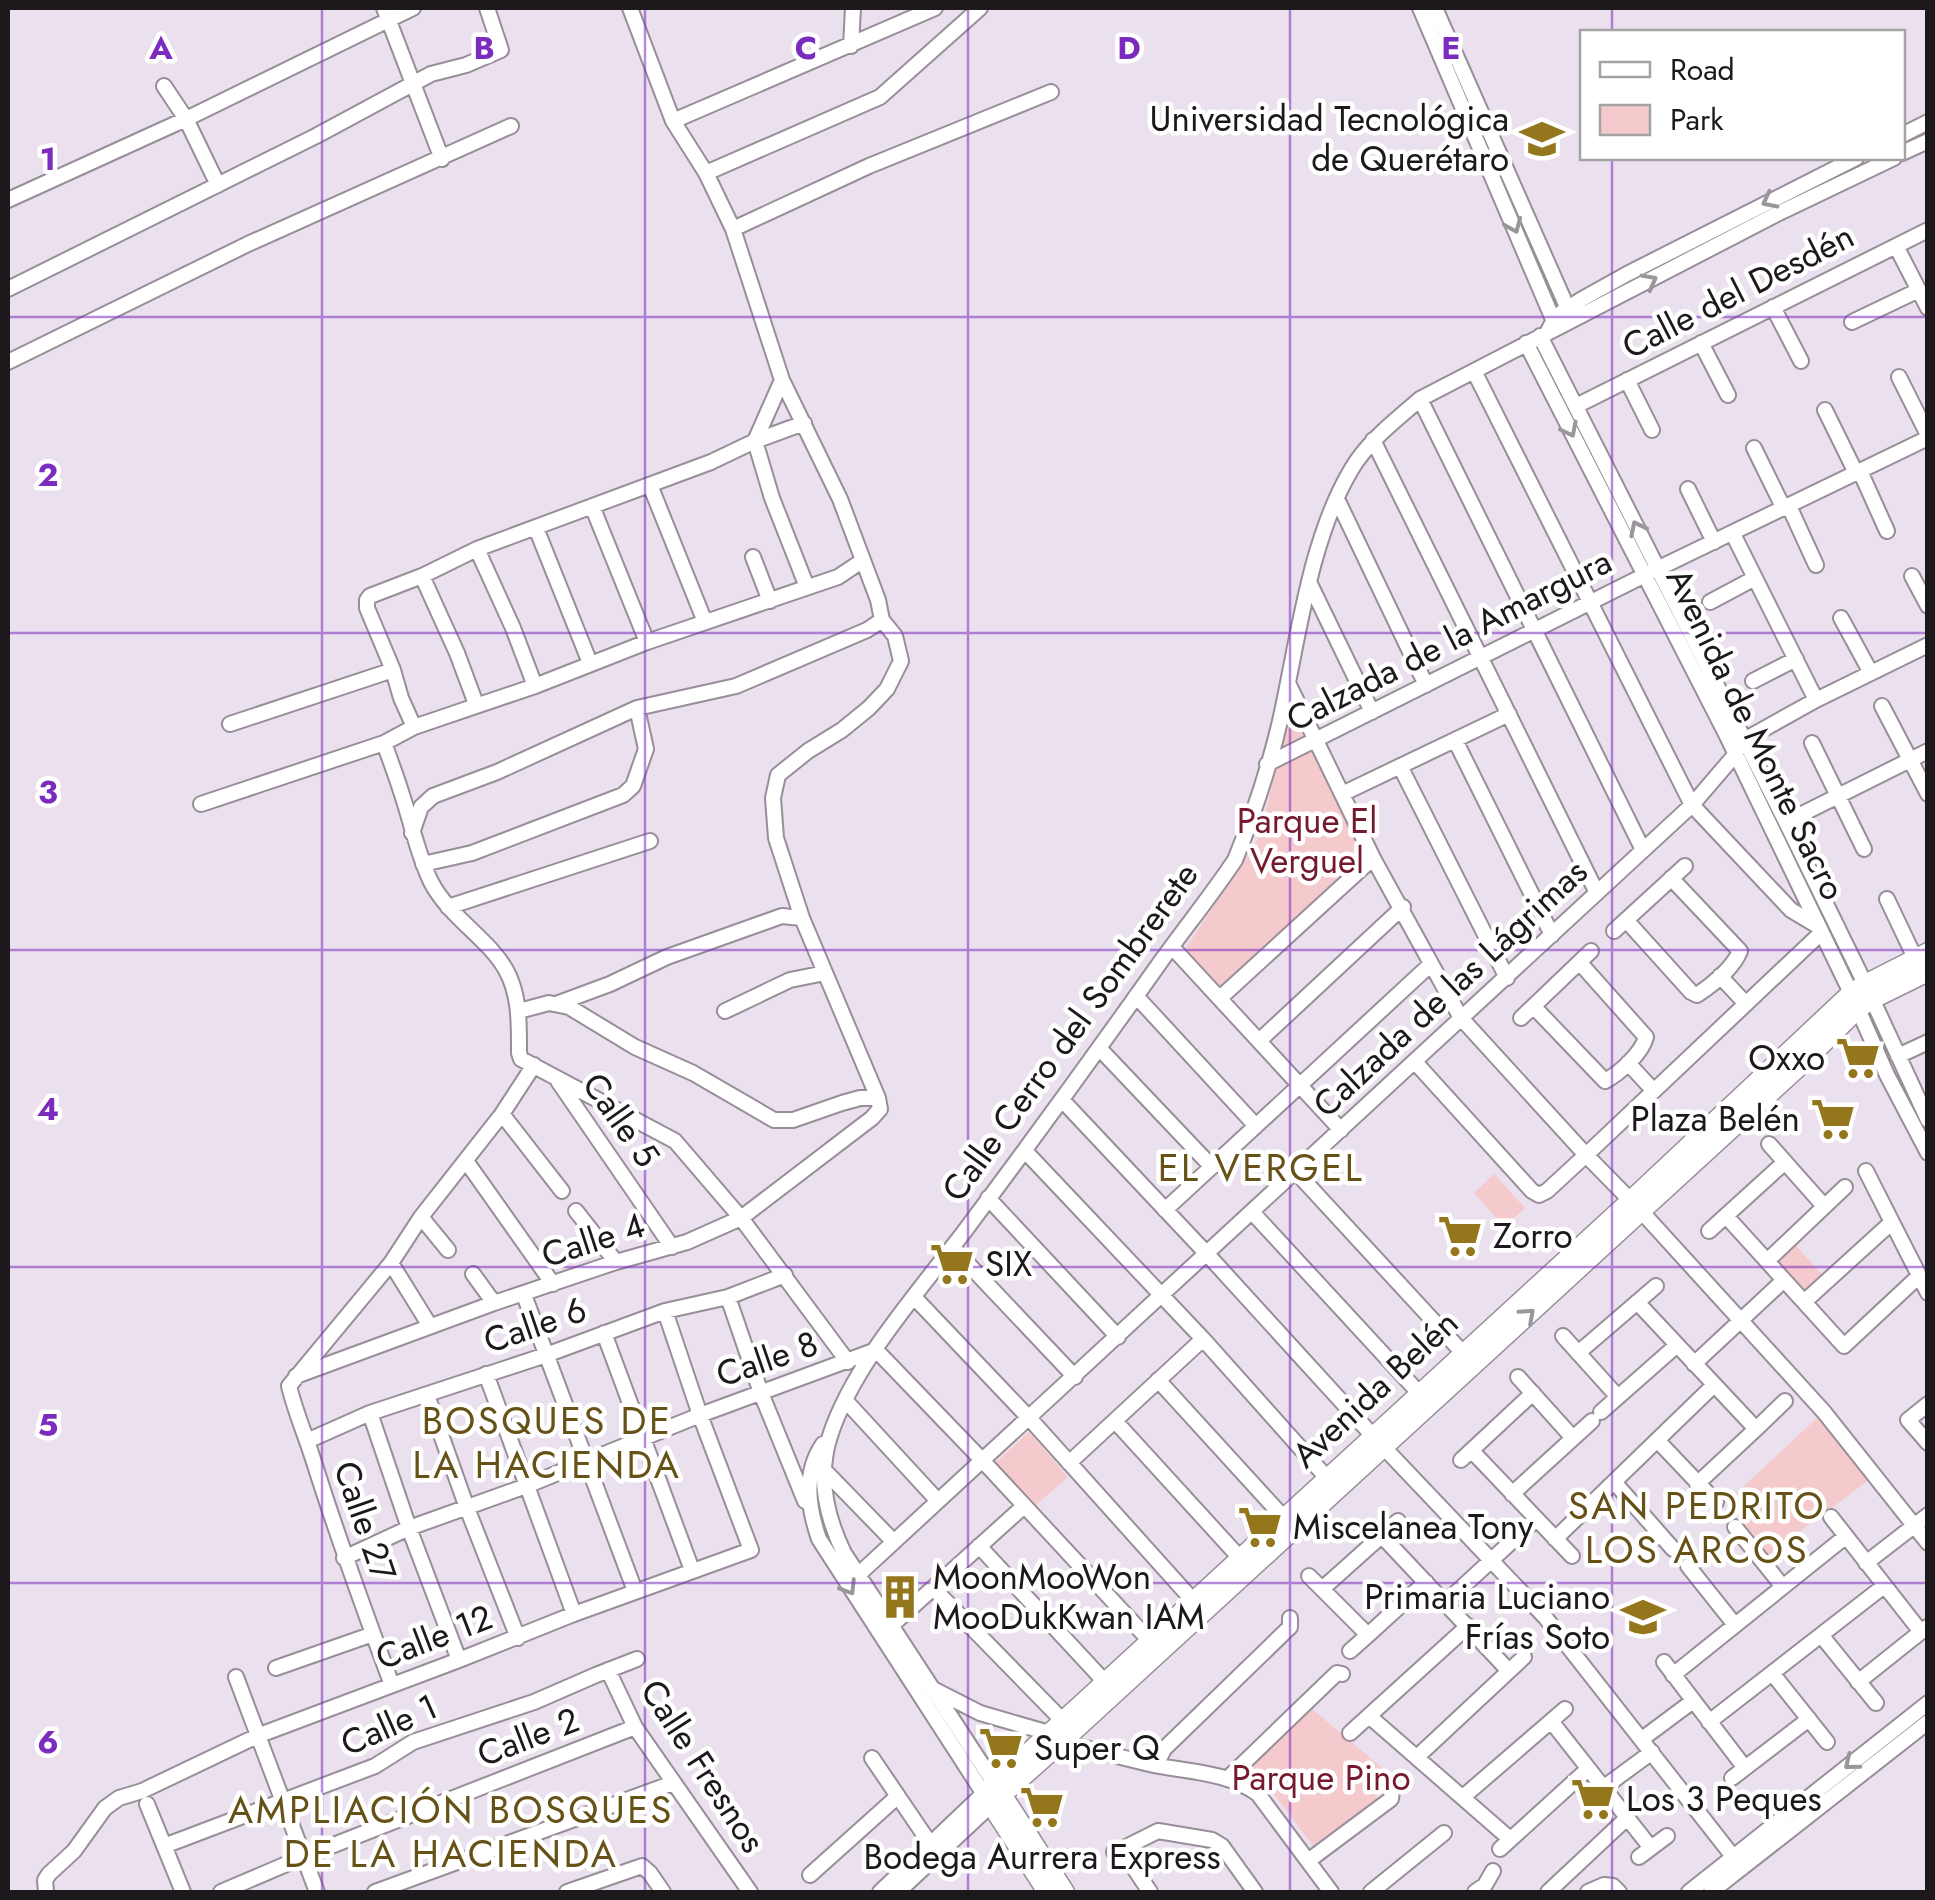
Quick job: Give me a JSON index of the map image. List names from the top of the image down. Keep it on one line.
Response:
{"streets":{"main road":["Calle Cerro del Sombrerete","Avenida Belén"],"street":["Calle del Desdén","Calzada de la Amargura","Avenida de Monte Sacro","Calzada de las Lágrimas","Calle 5","Calle 4","Calle 6","Calle 8","Calle 27","Calle 12","Calle 1","Calle 2","Calle Fresnos"]},"crossings":[["Calle del Desdén","Avenida de Monte Sacro"],["Calzada de la Amargura","Avenida de Monte Sacro"],["Calzada de la Amargura","Calle Cerro del Sombrerete"],["Avenida de Monte Sacro","Calzada de las Lágrimas"],["Avenida de Monte Sacro","Calle Cerro del Sombrerete"],["Avenida de Monte Sacro","Avenida Belén"],["Calzada de las Lágrimas","Calle Cerro del Sombrerete"],["Calle Cerro del Sombrerete","Calle 8"],["Calle Cerro del Sombrerete","Avenida Belén"],["Calle 5","Calle 4"],["Calle 4","Calle 27"],["Calle 6","Calle 27"],["Calle 8","Calle 27"],["Calle 8","Calle 12"],["Calle 27","Calle 12"],["Calle 1","Calle Fresnos"],["Calle 2","Calle Fresnos"]],"districts":["EL VERGEL","BOSQUES DE LA HACIENDA","SAN PEDRITO LOS ARCOS","AMPLIACIÓN BOSQUES DE LA HACIENDA"],"parks":["Parque El Verguel","Parque Pino"],"places":{"school or university":["Universidad Tecnológica de Querétaro","Primaria Luciano Frías Soto"],"supermarket":["Oxxo","Plaza Belén","Zorro","SIX","Miscelanea Tony","Super Q","Los 3 Peques","Bodega Aurrera Express"],"building":["MoonMooWon MooDukKwan IAM"]},"legend":["Road","Park"],"grid":{"columns":["A","B","C","D","E"],"rows":["1","2","3","4","5","6"]}}
